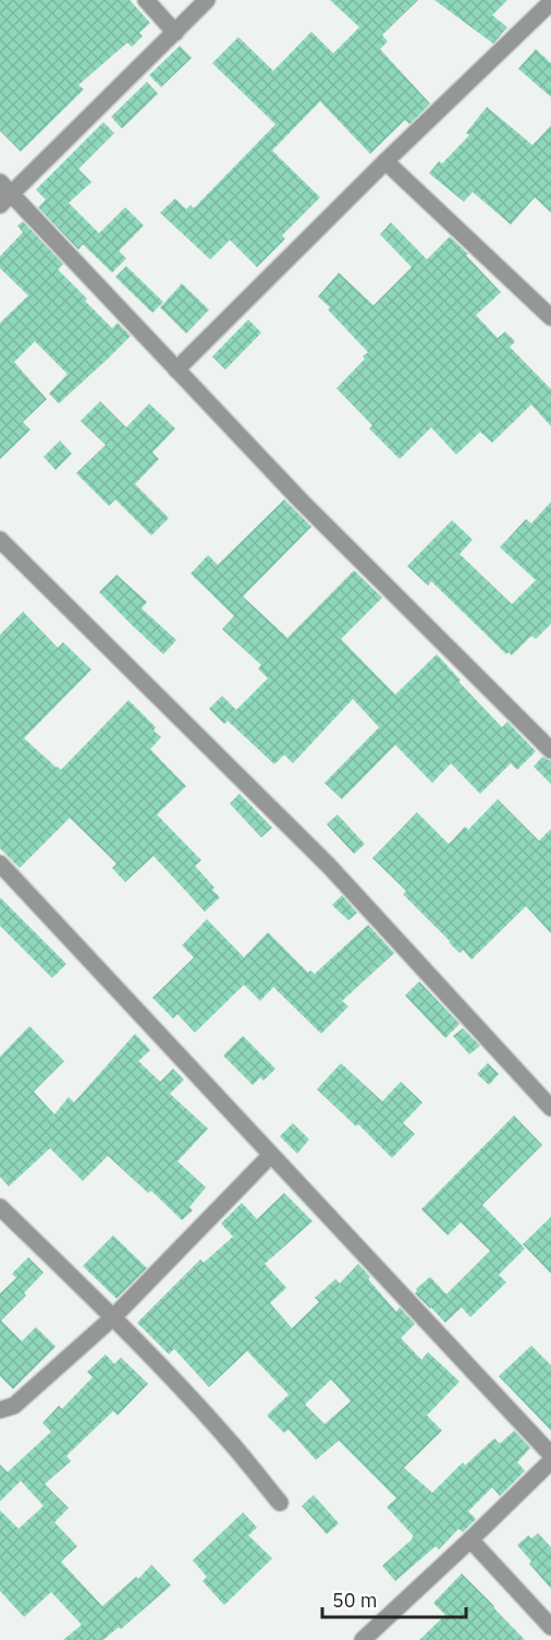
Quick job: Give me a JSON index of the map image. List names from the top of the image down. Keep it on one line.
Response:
{"scale_bar":"50 m"}
